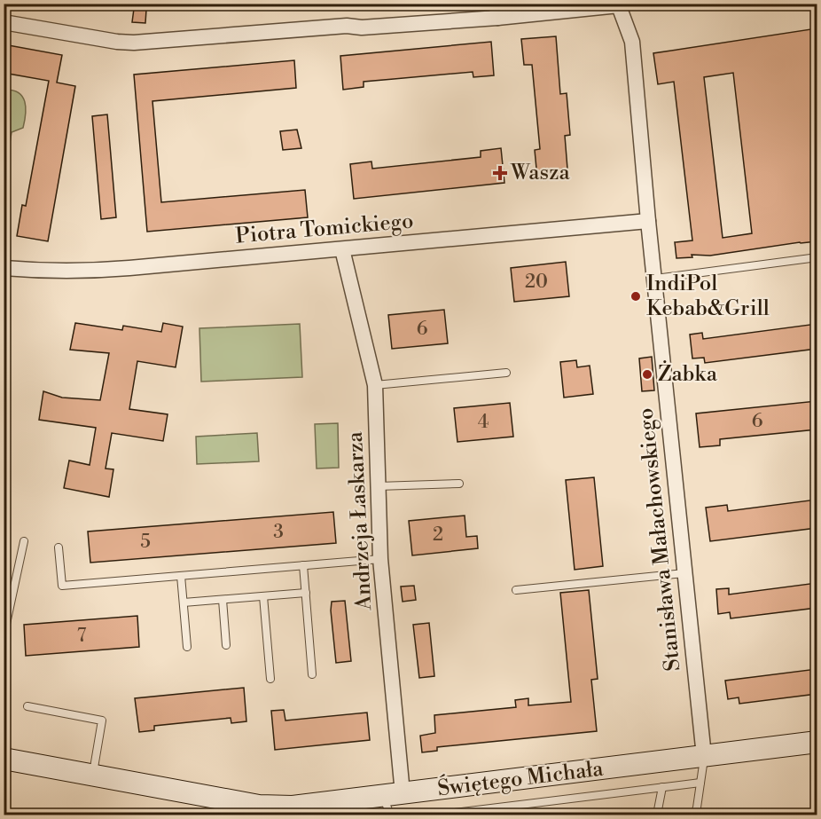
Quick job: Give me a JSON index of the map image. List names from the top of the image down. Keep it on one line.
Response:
{"streets":{"street":["Piotra Tomickiego","Andrzeja Łaskarza","Stanisława Małachowskiego","Świętego Michała"]},"crossings":[["Piotra Tomickiego","Andrzeja Łaskarza"],["Piotra Tomickiego","Stanisława Małachowskiego"],["Andrzeja Łaskarza","Świętego Michała"],["Stanisława Małachowskiego","Świętego Michała"]],"places":{"health":["Wasza"],"other":["IndiPol Kebab&Grill","Żabka"]},"house_numbers":["20","6","6","4","3","2","5","7"]}
